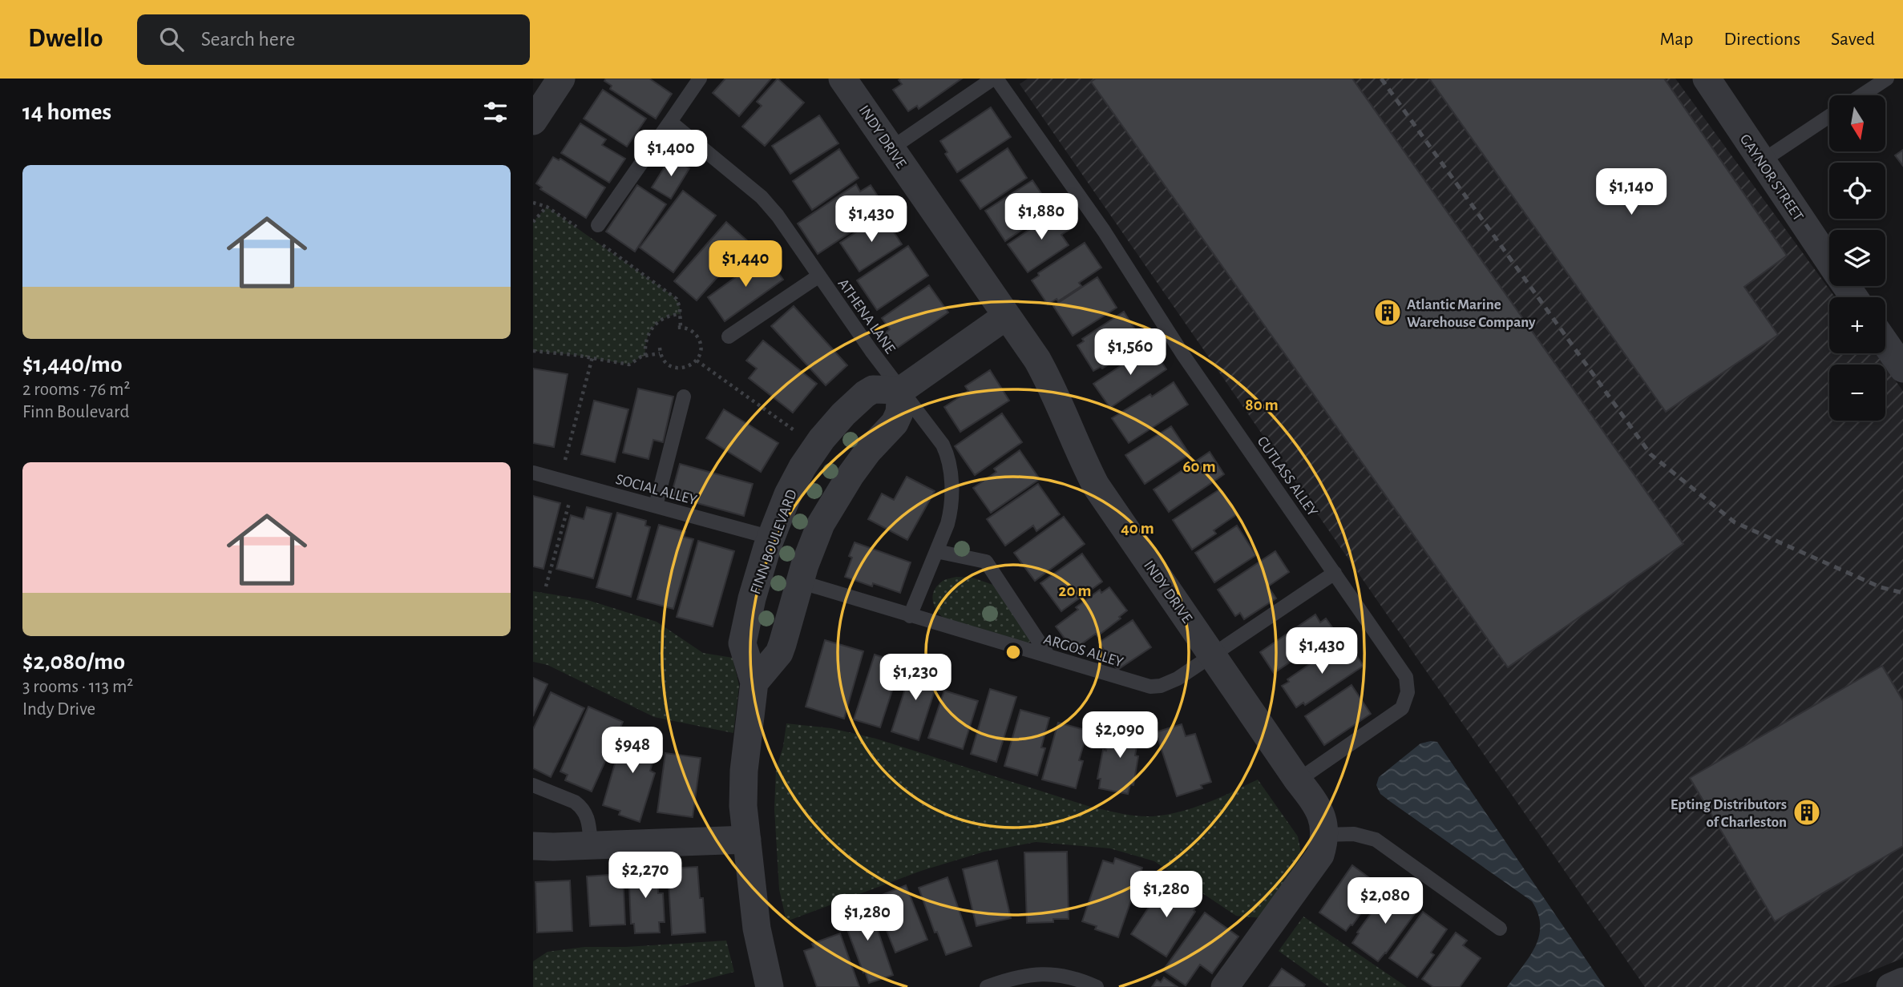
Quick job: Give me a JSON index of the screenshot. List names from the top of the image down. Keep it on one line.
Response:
{"streets":{"street":["INDY DRIVE","GAYNOR STREET","FINN BOULEVARD"],"lane":["ATHENA LANE","CUTLASS ALLEY","SOCIAL ALLEY","ARGOS ALLEY"]},"crossings":[["INDY DRIVE","CUTLASS ALLEY"],["INDY DRIVE","ARGOS ALLEY"],["ATHENA LANE","FINN BOULEVARD"],["ATHENA LANE","ARGOS ALLEY"],["CUTLASS ALLEY","ARGOS ALLEY"],["SOCIAL ALLEY","FINN BOULEVARD"]],"places":{"building":["Atlantic Marine Warehouse Company","Epting Distributors of Charleston"]},"north":"bottom","page":{"header":"Dwello","search":"Search here","nav":["Map","Directions","Saved"],"heading":"14 homes","map_buttons":["+","−"],"price":["$1,400","$1,140","$1,880","$1,430","$1,440","$1,560","$1,430","$1,230","$2,090","$948","$2,270","$1,280","$2,080","$1,280"],"list":[{"name":"$1,440/mo","note":"2 rooms · 76 m² · Finn Boulevard"},{"name":"$2,080/mo","note":"3 rooms · 113 m² · Indy Drive"}]},"rings":["80 m","60 m","40 m","20 m"]}
